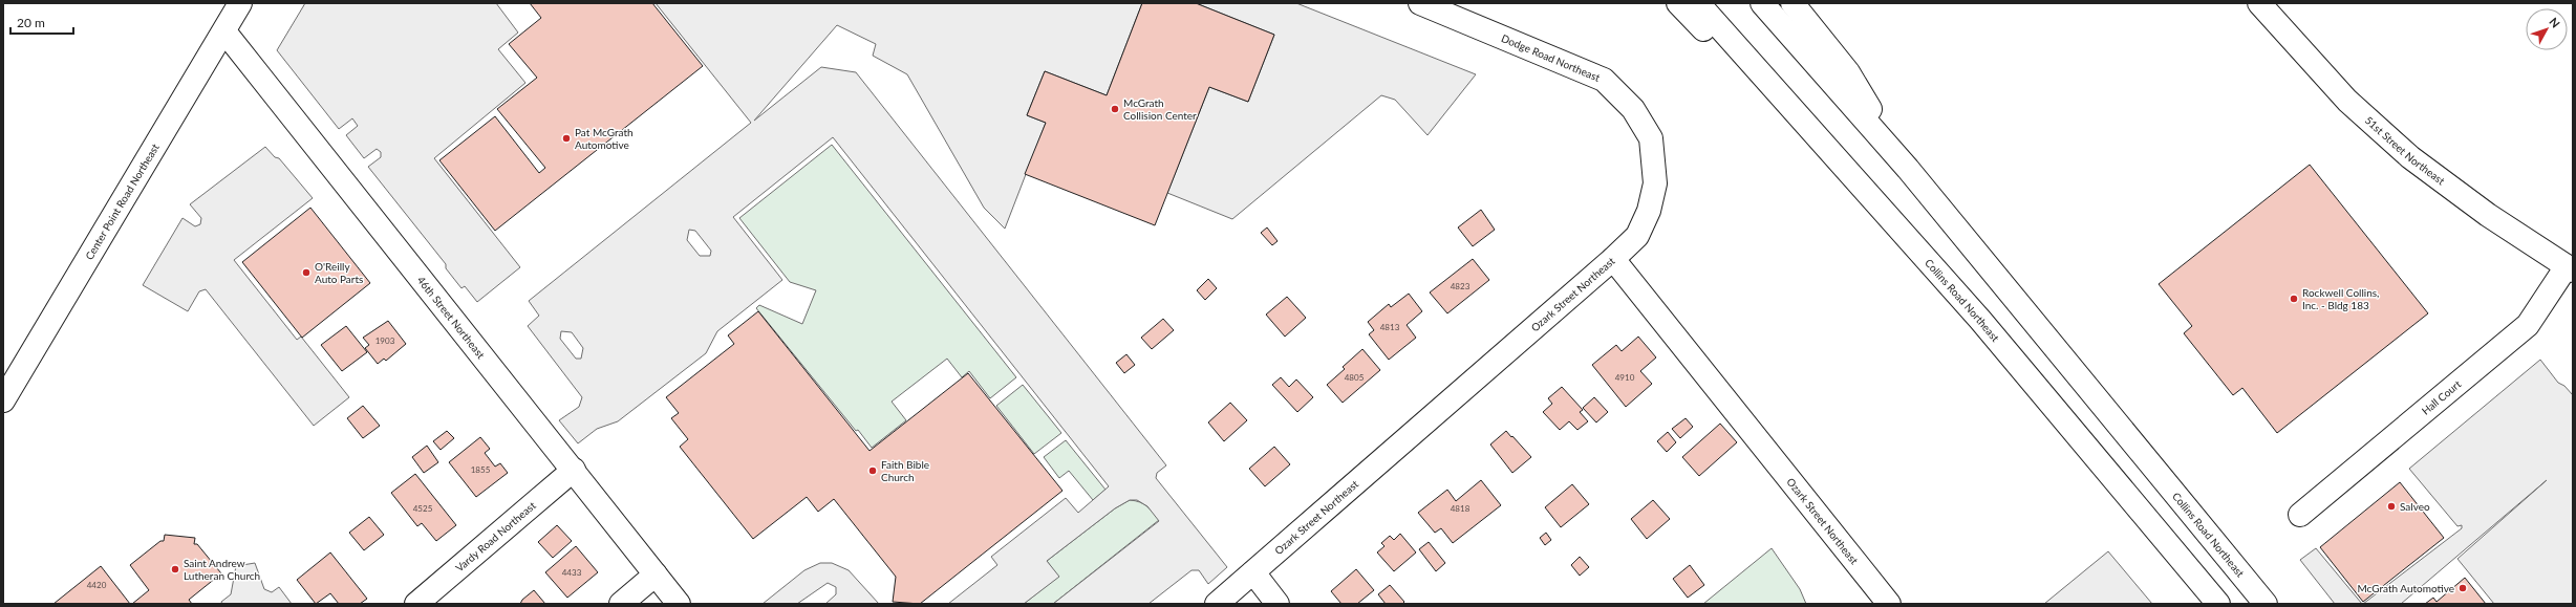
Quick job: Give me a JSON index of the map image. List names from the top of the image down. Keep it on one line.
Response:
{"streets":{"main road":["Dodge Road Northeast","51st Street Northeast","Center Point Road Northeast","Ozark Street Northeast","Collins Road Northeast","46th Street Northeast","Hall Court","Vardy Road Northeast"]},"crossings":[["Dodge Road Northeast","Ozark Street Northeast"],["51st Street Northeast","Hall Court"],["Center Point Road Northeast","46th Street Northeast"],["46th Street Northeast","Vardy Road Northeast"]],"places":["McGrath Collision Center","Pat McGrath Automotive","O'Reilly Auto Parts","Rockwell Collins, Inc. - Bldg 183","Faith Bible Church","Salveo","Saint Andrew Lutheran Church","McGrath Automotive"],"house_numbers":["4823","4813","1903","4805","4910","1855","4525","4818","4433","4420"],"scale_bar":"20 m","north":"top right"}
